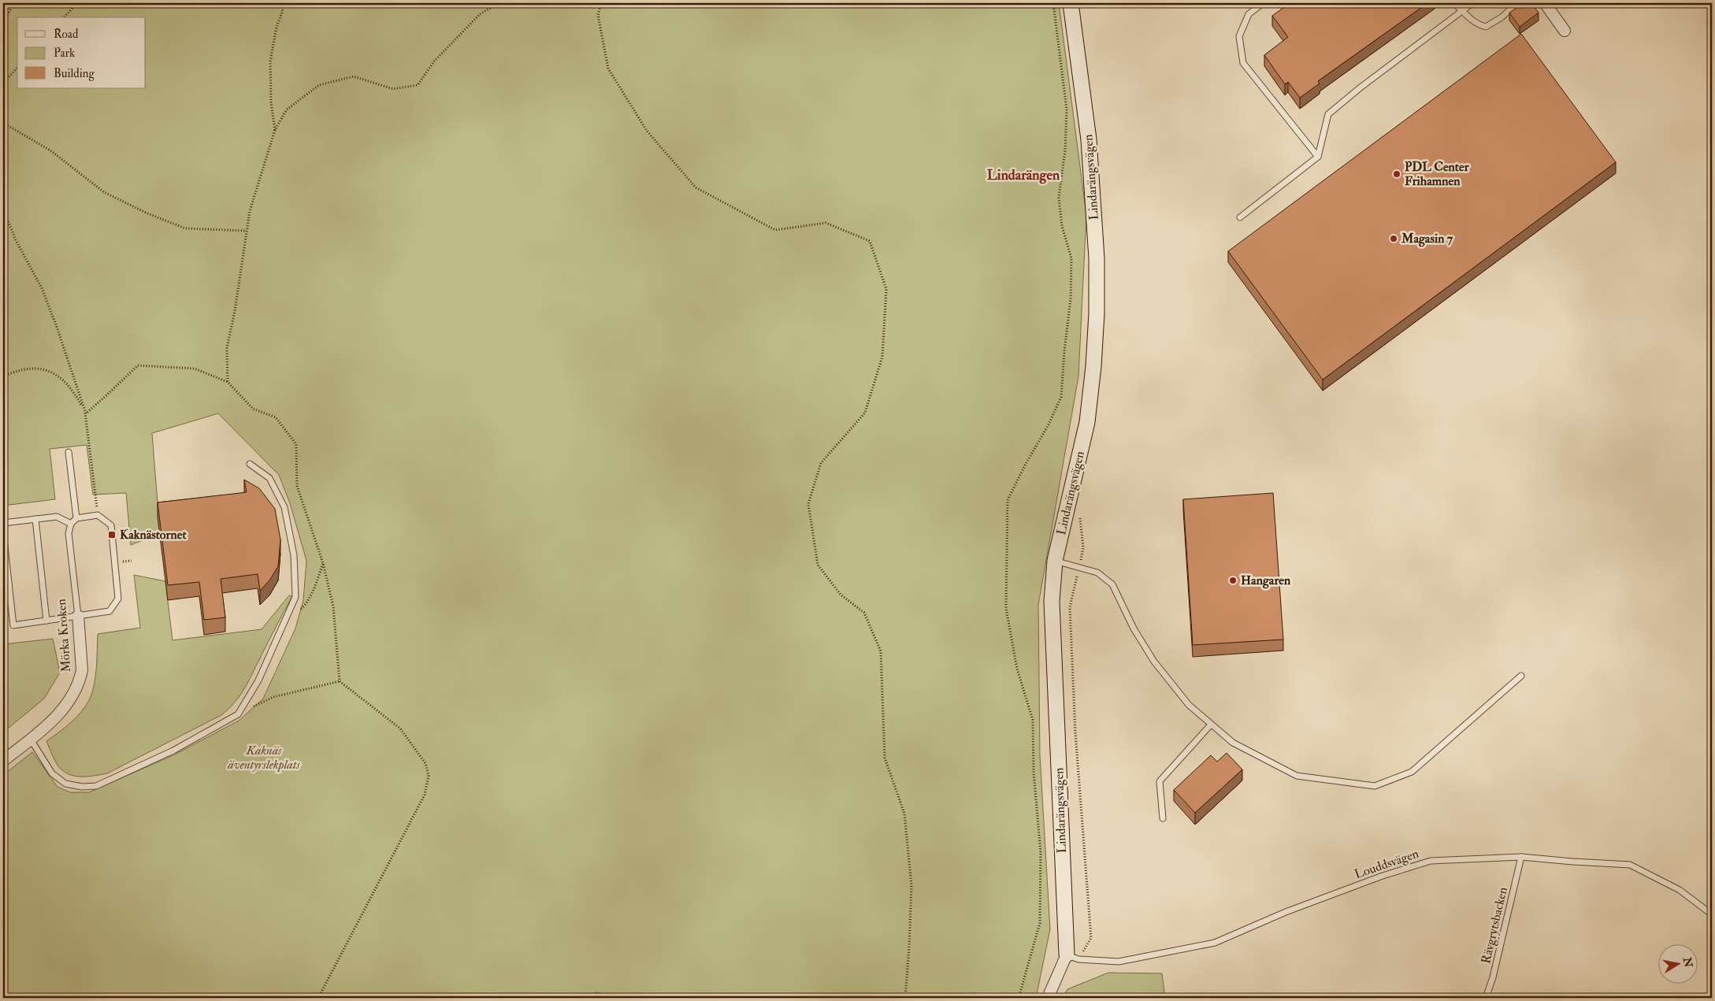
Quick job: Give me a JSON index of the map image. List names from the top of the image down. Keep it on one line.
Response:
{"streets":{"street":["Lindarängsvägen","Mörka Kroken"],"lane":["Louddsvägen","Rävgrytsbacken"]},"crossings":[["Lindarängsvägen","Louddsvägen"],["Louddsvägen","Rävgrytsbacken"]],"districts":["Lindarängen"],"parks":["Kaknäs äventyrslekplats"],"places":{"other":["PDL Center Frihamnen","Magasin 7","Hangaren"],"transit":["Kaknästornet"]},"legend":["Road","Park","Building"],"north":"right"}
